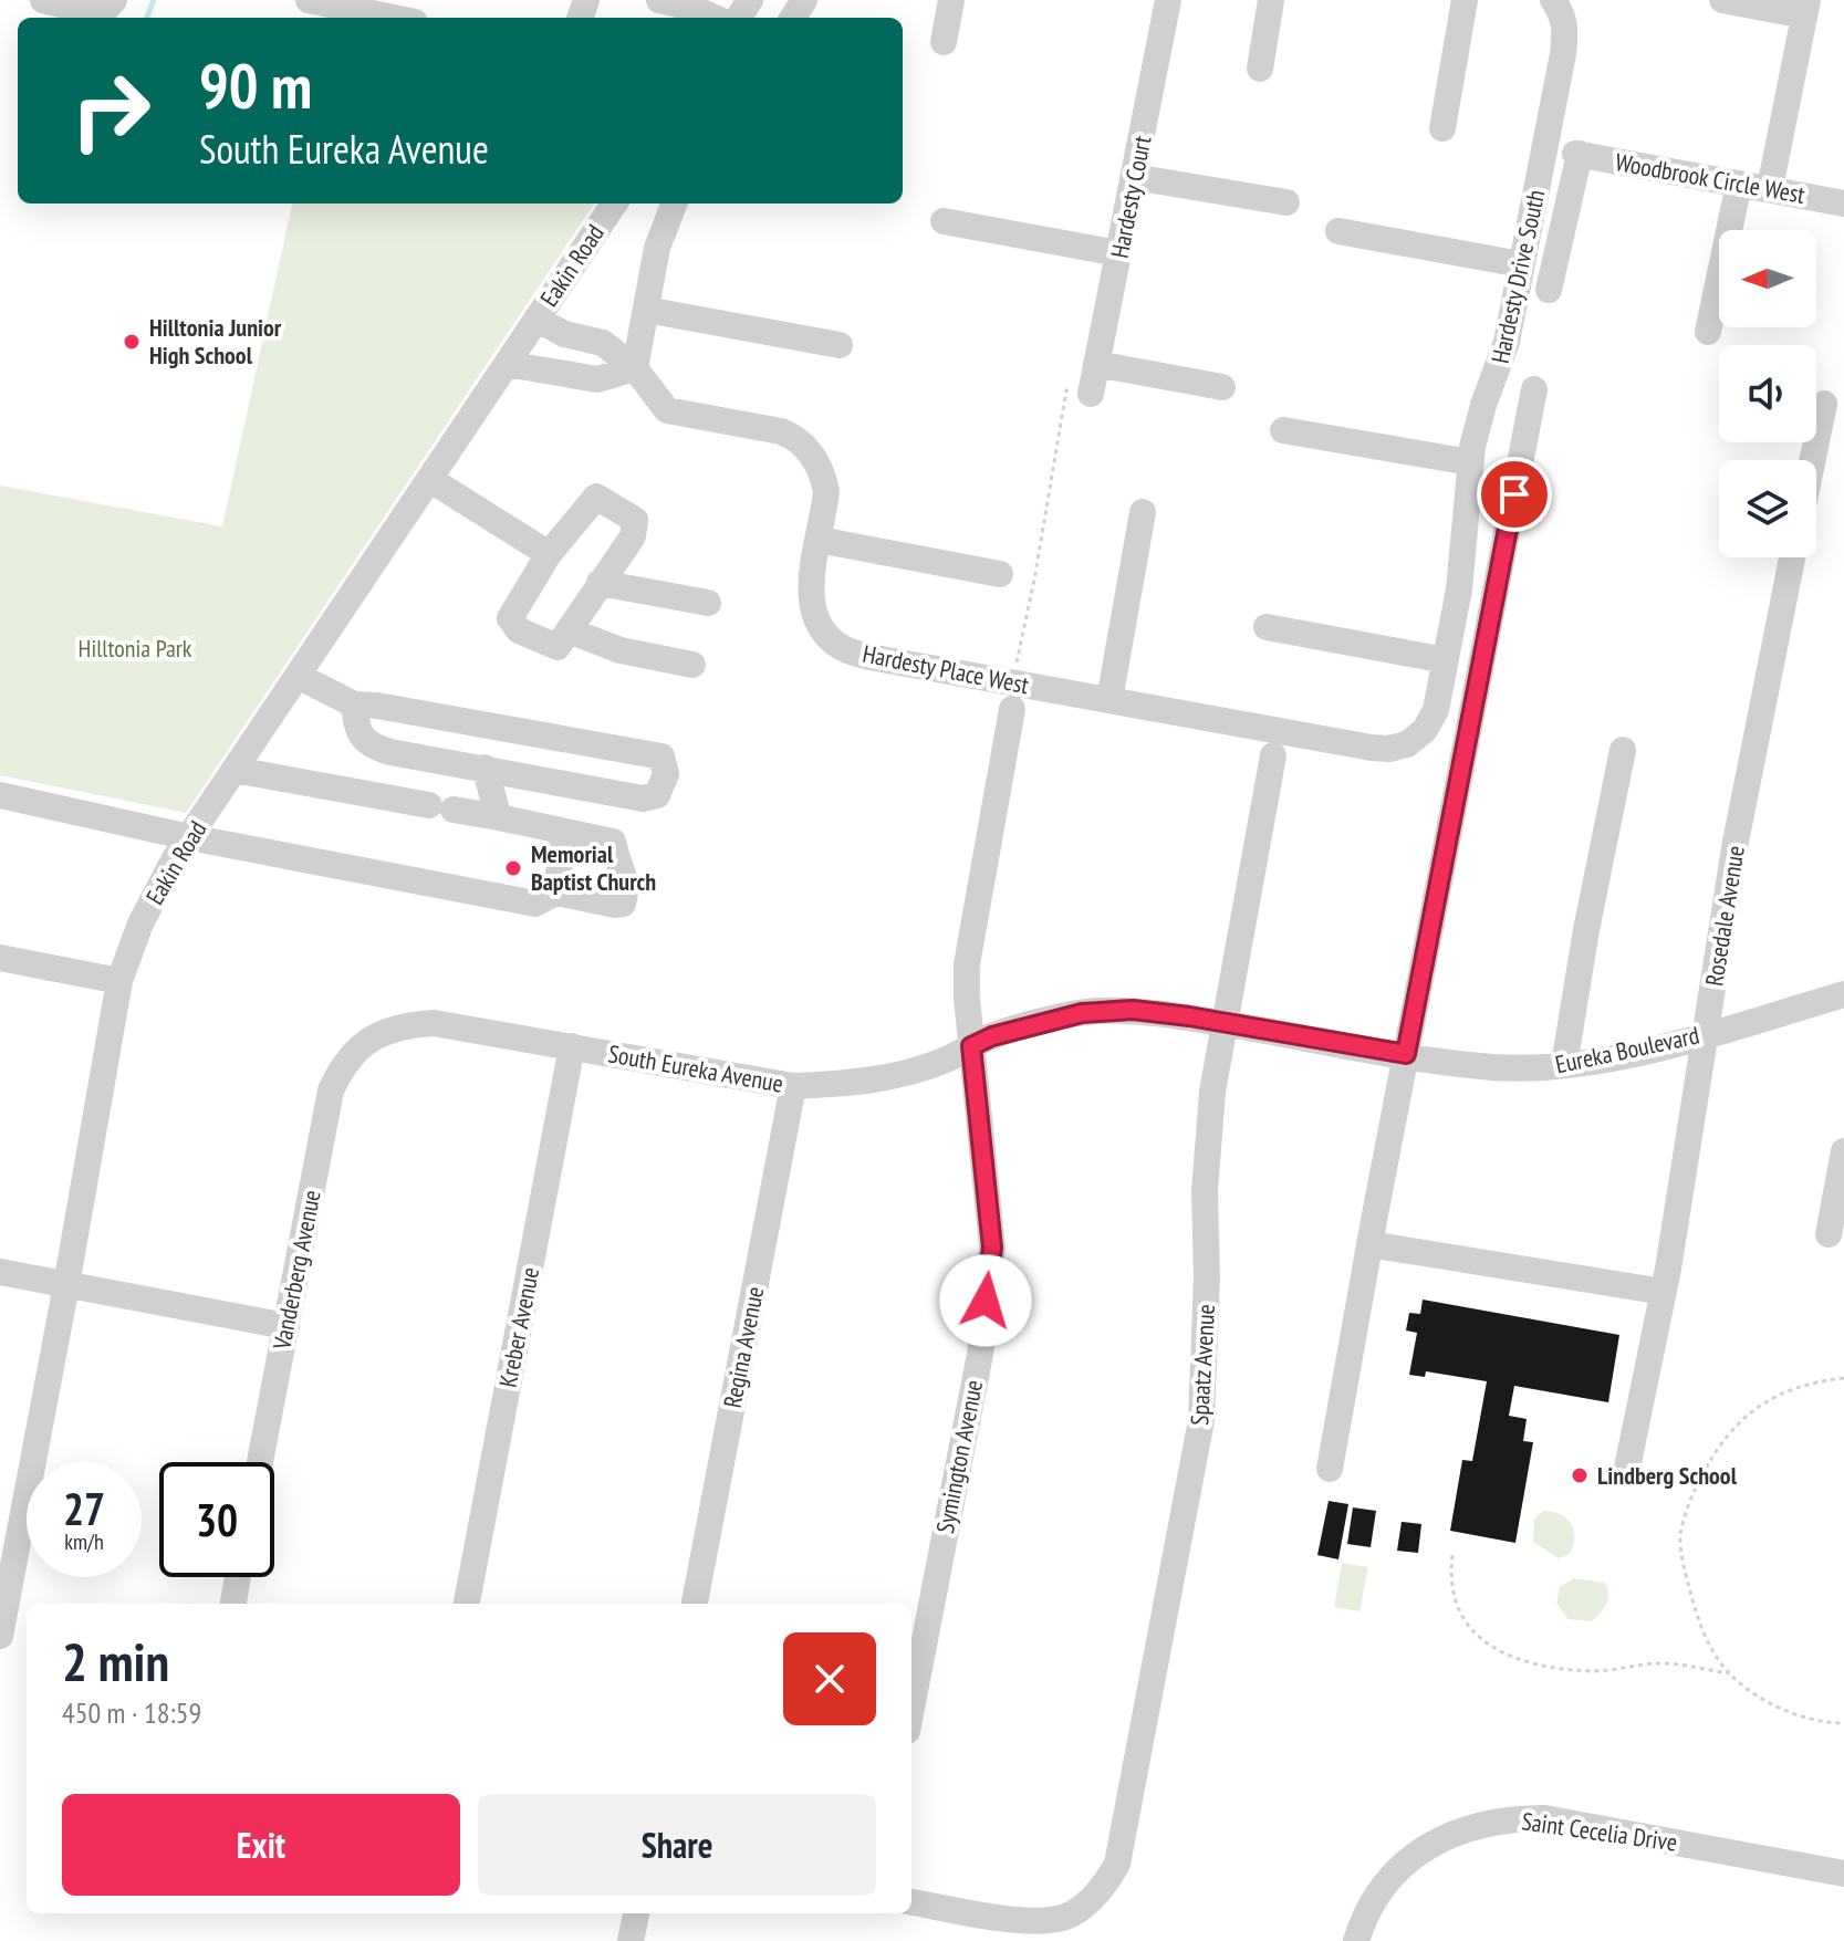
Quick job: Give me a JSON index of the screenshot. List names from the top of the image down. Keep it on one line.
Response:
{"streets":{"street":["Woodbrook Circle West","Hardesty Court","Eakin Road","Hardesty Drive South","Hardesty Place West","Rosedale Avenue","Eureka Boulevard","South Eureka Avenue","Vanderberg Avenue","Kreber Avenue","Regina Avenue","Spaatz Avenue","Symington Avenue","Saint Cecelia Drive"]},"crossings":[["Eakin Road","Hardesty Place West"],["Hardesty Drive South","Hardesty Place West"],["Hardesty Place West","Symington Avenue"],["Rosedale Avenue","Eureka Boulevard"],["Eureka Boulevard","South Eureka Avenue"],["South Eureka Avenue","Vanderberg Avenue"],["South Eureka Avenue","Kreber Avenue"],["South Eureka Avenue","Regina Avenue"],["South Eureka Avenue","Spaatz Avenue"],["South Eureka Avenue","Symington Avenue"]],"parks":["Hilltonia Park"],"places":["Hilltonia Junior High School","Memorial Baptist Church","Lindberg School"],"north":"left","page":{"turn":["90 m","South Eureka Avenue"],"speed":"27 km/h","limit":"30","heading":["2 min","450 m · 18:59"],"buttons":["Exit","Share"]}}
